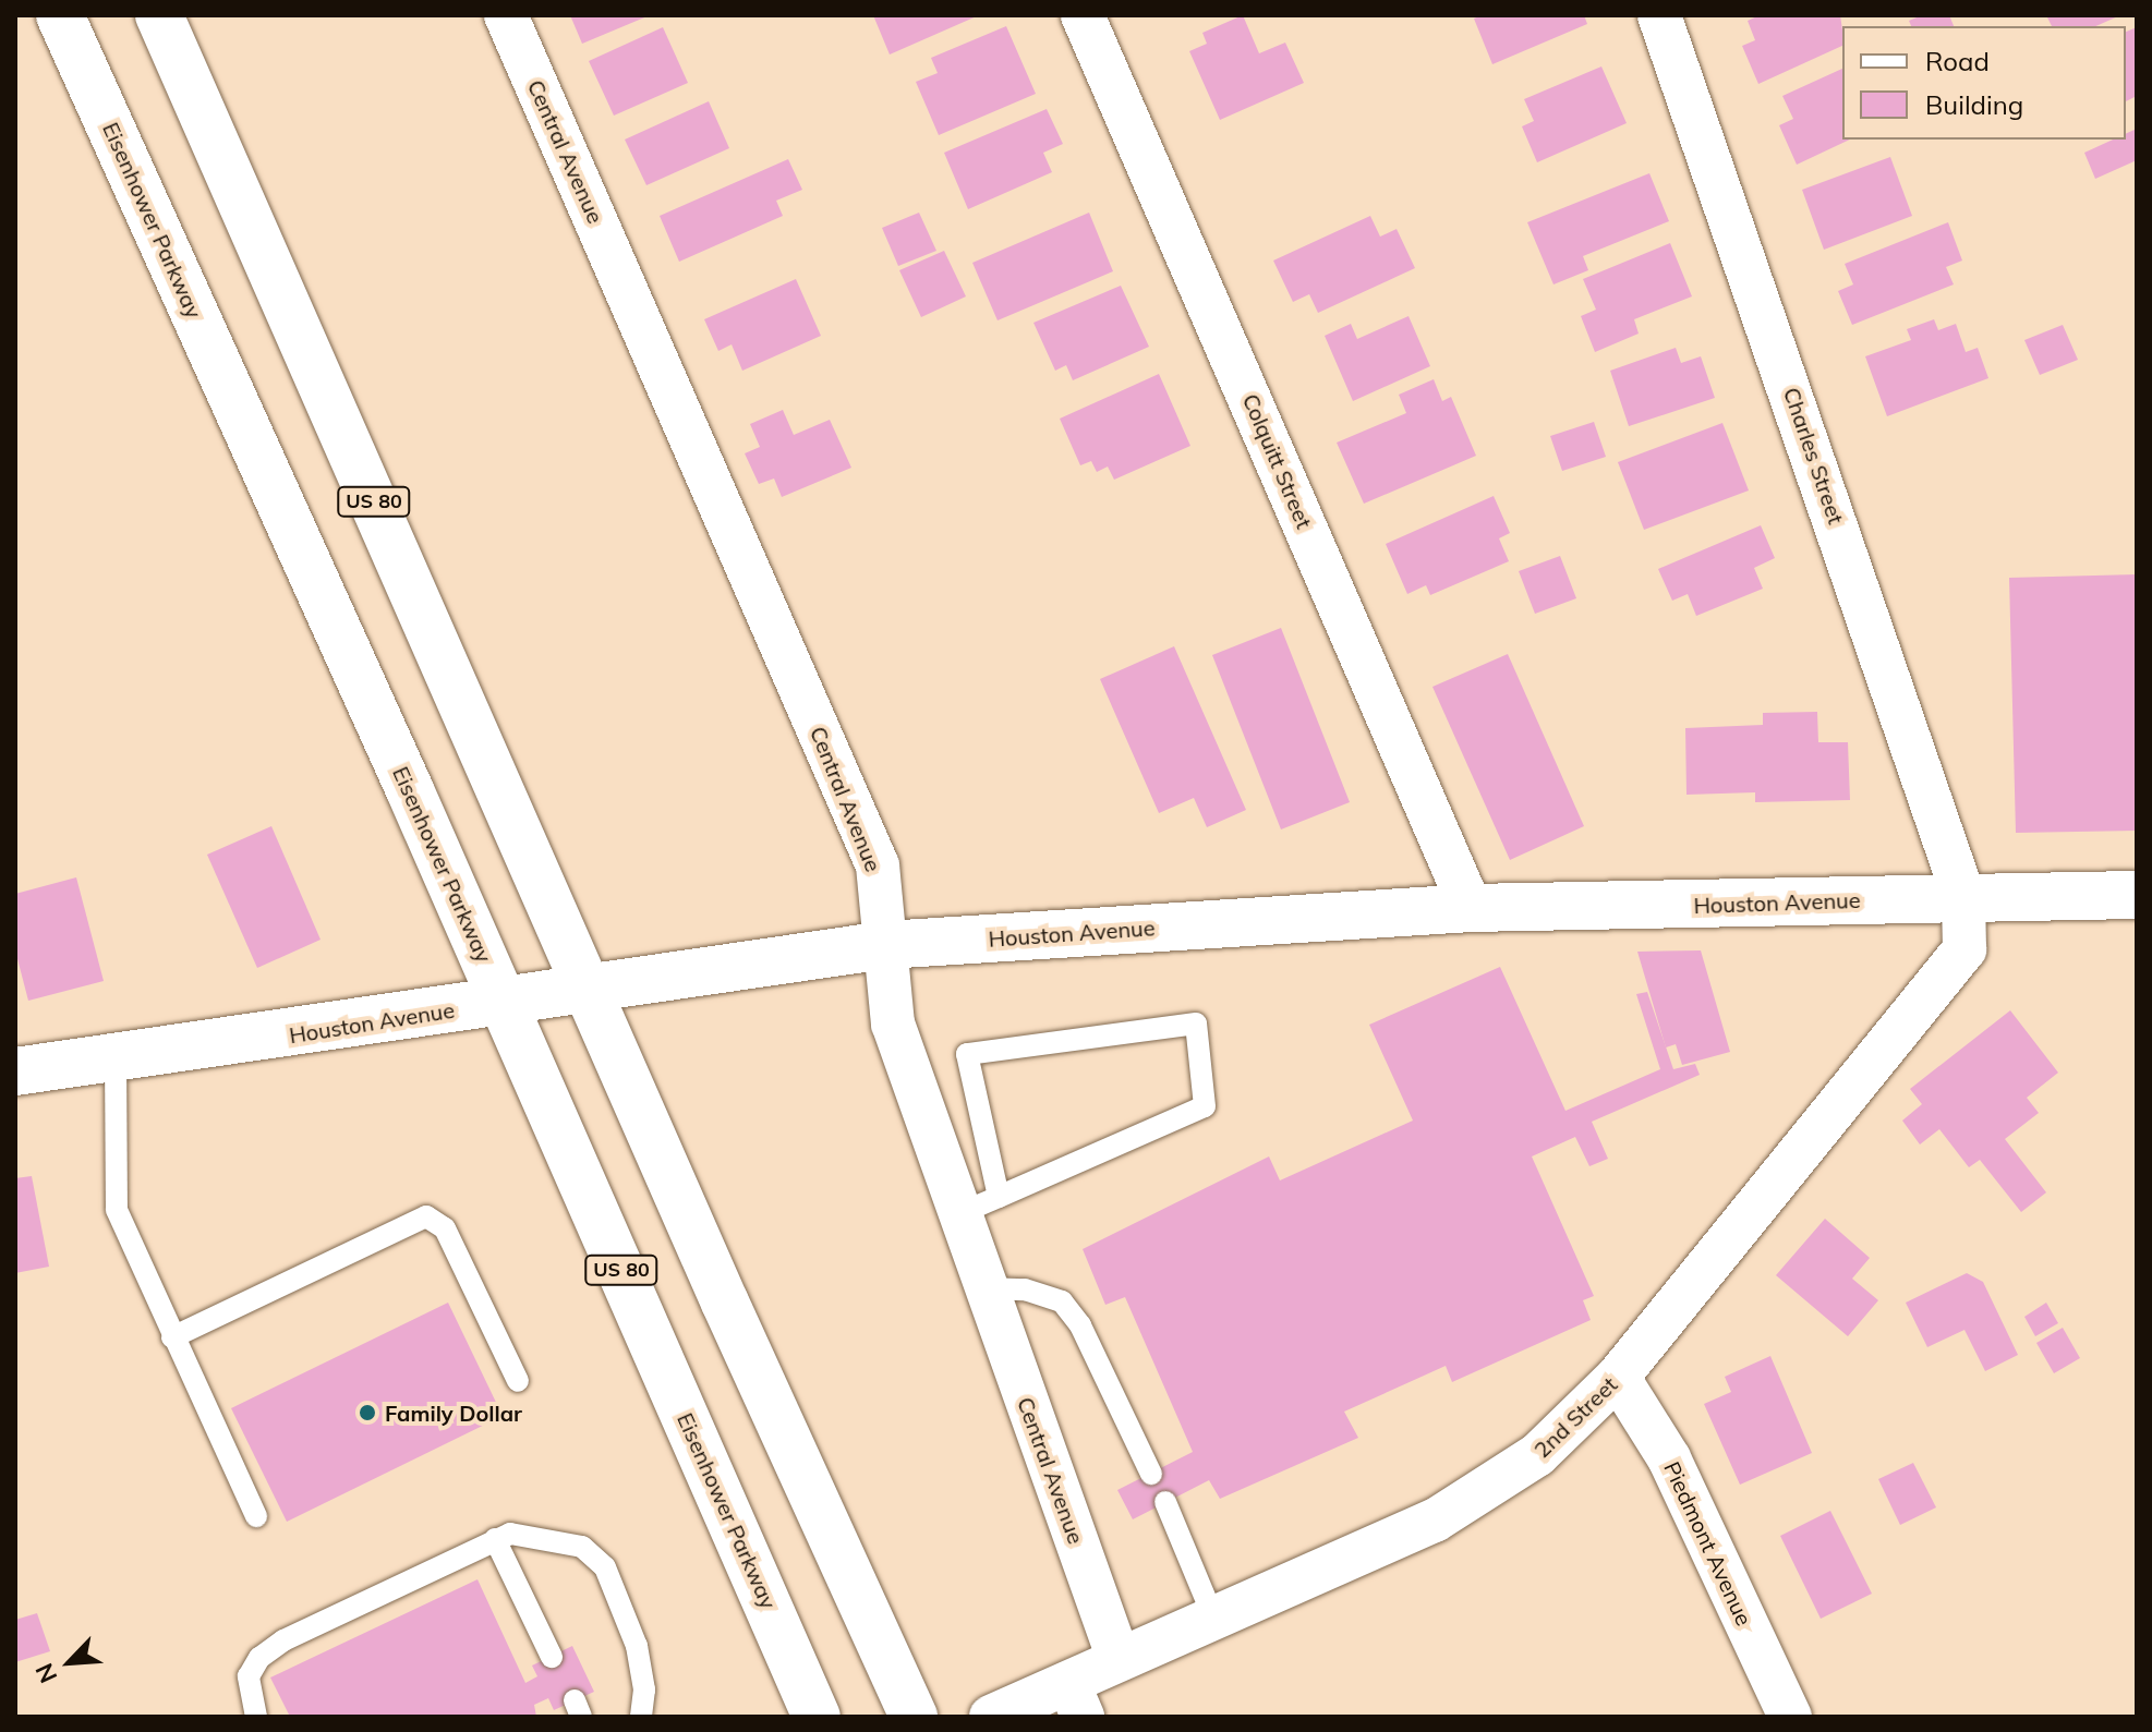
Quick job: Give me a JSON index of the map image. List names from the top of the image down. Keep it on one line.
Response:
{"streets":{"main road":["Eisenhower Parkway","US 80","Houston Avenue"],"street":["Central Avenue","Charles Street","Colquitt Street","2nd Street","Piedmont Avenue"]},"crossings":[["Central Avenue","Houston Avenue"],["Central Avenue","2nd Street"],["Eisenhower Parkway","Houston Avenue"],["Charles Street","Houston Avenue"],["Charles Street","2nd Street"],["Colquitt Street","Houston Avenue"],["US 80","Houston Avenue"],["Houston Avenue","2nd Street"],["2nd Street","Piedmont Avenue"]],"places":["Family Dollar"],"legend":["Road","Building"],"north":"bottom left"}
